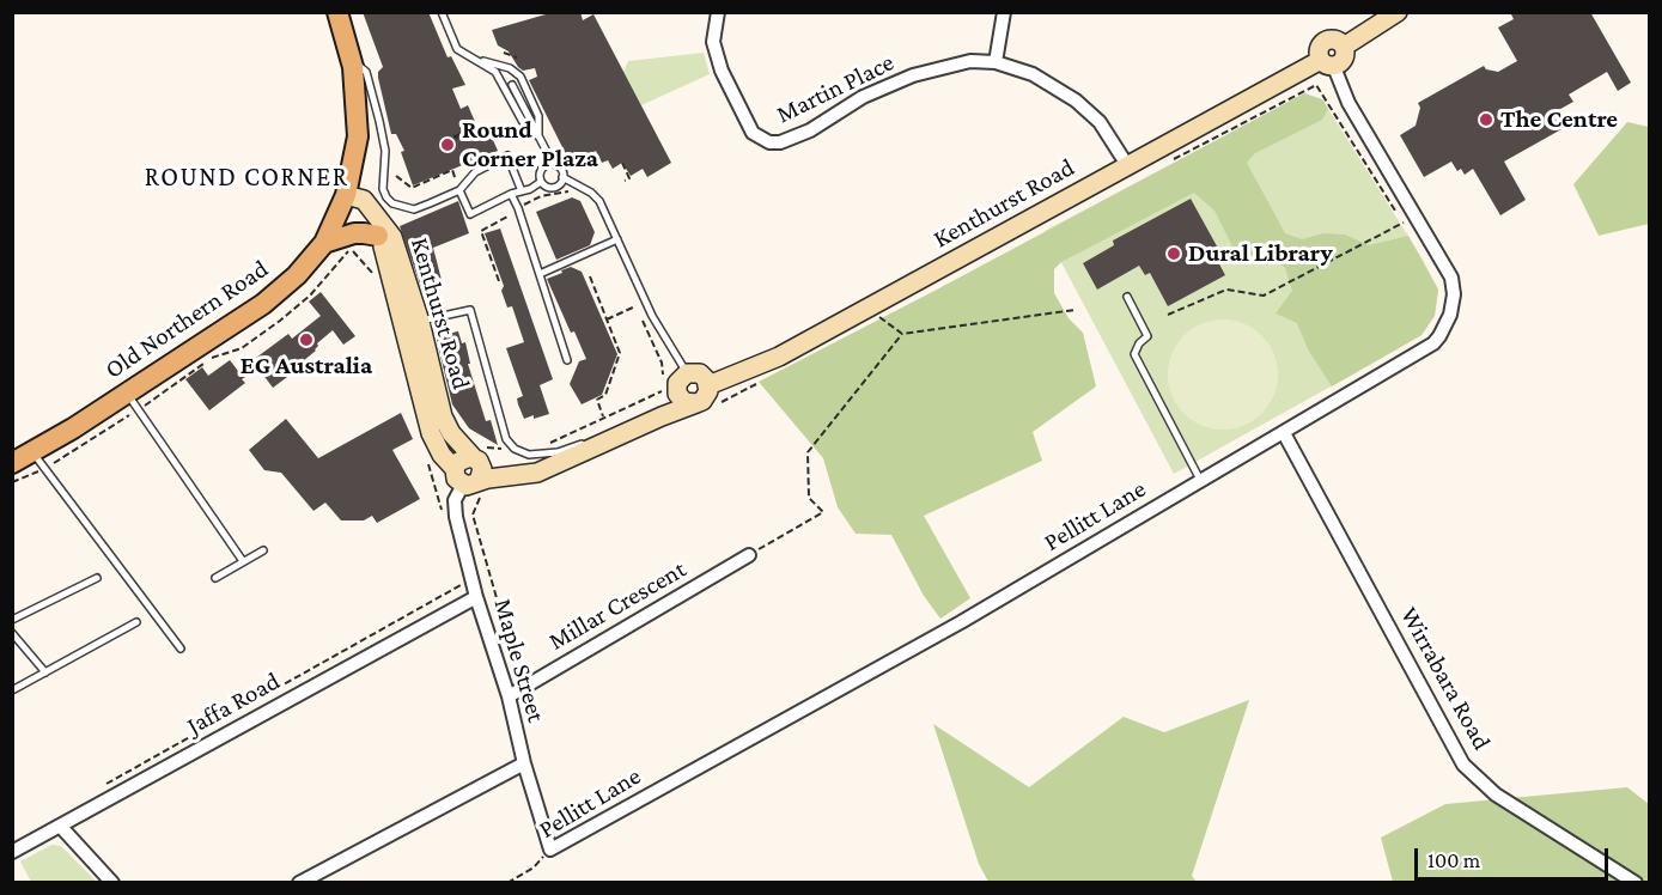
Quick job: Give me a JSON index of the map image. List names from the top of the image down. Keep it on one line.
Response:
{"streets":{"main road":["Kenthurst Road","Old Northern Road"],"street":["Martin Place","Pellitt Lane","Millar Crescent","Maple Street","Wirrabara Road","Jaffa Road"]},"crossings":[["Martin Place","Kenthurst Road"],["Kenthurst Road","Old Northern Road"],["Kenthurst Road","Pellitt Lane"],["Kenthurst Road","Maple Street"],["Pellitt Lane","Maple Street"],["Pellitt Lane","Wirrabara Road"],["Millar Crescent","Maple Street"],["Maple Street","Jaffa Road"]],"districts":["ROUND CORNER"],"places":["The Centre","Round Corner Plaza","Dural Library","EG Australia"],"scale_bar":"100 m"}
